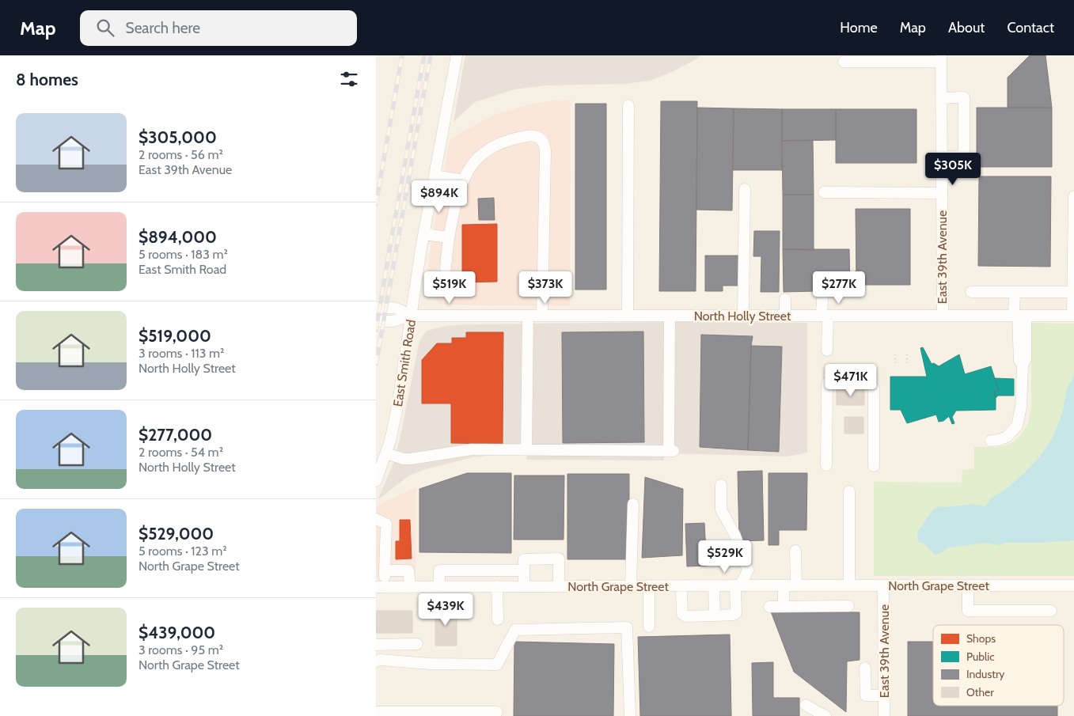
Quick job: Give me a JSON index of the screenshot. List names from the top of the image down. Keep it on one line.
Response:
{"streets":{"street":["East 39th Avenue","North Holly Street","East Smith Road","North Grape Street"]},"crossings":[["East 39th Avenue","North Holly Street"],["East 39th Avenue","North Grape Street"],["North Holly Street","East Smith Road"]],"legend":["Shops","Public","Industry","Other"],"page":{"header":"Map","search":"Search here","nav":["Home","Map","About","Contact"],"heading":"8 homes","list":[{"name":"$305,000","note":"2 rooms · 56 m² · East 39th Avenue"},{"name":"$894,000","note":"5 rooms · 183 m² · East Smith Road"},{"name":"$519,000","note":"3 rooms · 113 m² · North Holly Street"},{"name":"$277,000","note":"2 rooms · 54 m² · North Holly Street"},{"name":"$529,000","note":"5 rooms · 123 m² · North Grape Street"},{"name":"$439,000","note":"3 rooms · 95 m² · North Grape Street"}],"price":["$305K","$894K","$519K","$373K","$277K","$471K","$529K","$439K"]}}
